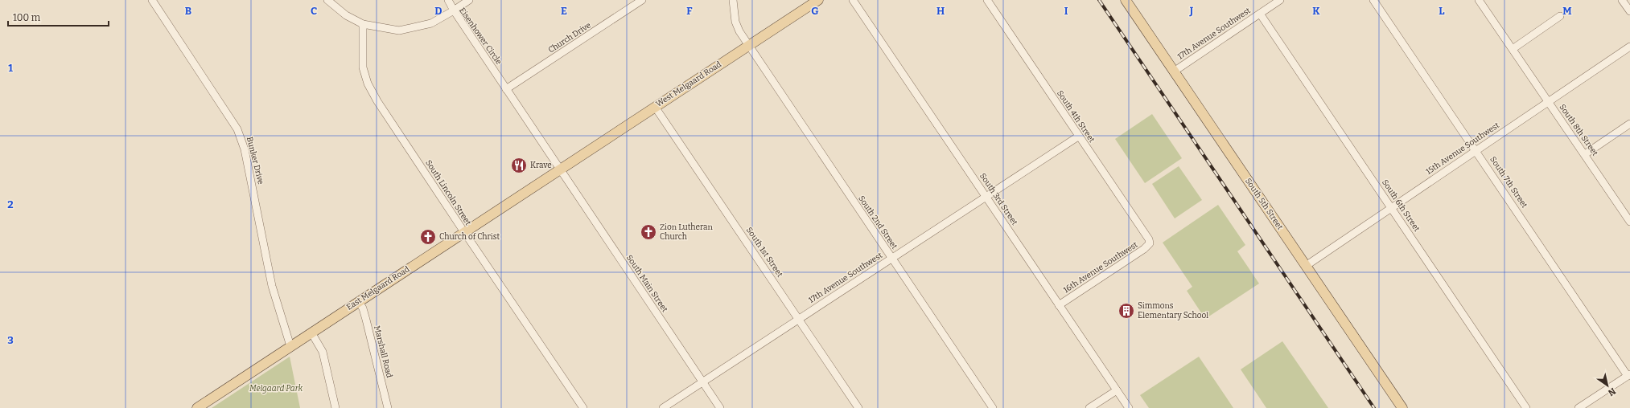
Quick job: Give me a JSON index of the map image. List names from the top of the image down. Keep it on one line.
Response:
{"streets":{"main road":["West Melgaard Road","South 5th Street","East Melgaard Road"],"street":["17th Avenue Southwest","Eisenhower Circle","Church Drive","South 4th Street","South 8th Street","15th Avenue Southwest","Bunker Drive","South 7th Street","South Lincoln Street","South 3rd Street","South 6th Street","South 2nd Street","South 1st Street","16th Avenue Southwest","South Main Street","Marshall Road"]},"crossings":[["17th Avenue Southwest","South 4th Street"],["17th Avenue Southwest","South 3rd Street"],["17th Avenue Southwest","South 5th Street"],["17th Avenue Southwest","South 6th Street"],["17th Avenue Southwest","South 2nd Street"],["17th Avenue Southwest","South 1st Street"],["17th Avenue Southwest","South Main Street"],["Eisenhower Circle","Church Drive"],["Eisenhower Circle","West Melgaard Road"],["Eisenhower Circle","South Lincoln Street"],["Eisenhower Circle","South Main Street"],["Eisenhower Circle","East Melgaard Road"],["West Melgaard Road","South 2nd Street"],["West Melgaard Road","South 1st Street"],["West Melgaard Road","South Main Street"],["West Melgaard Road","East Melgaard Road"],["South 4th Street","16th Avenue Southwest"],["South 8th Street","15th Avenue Southwest"],["15th Avenue Southwest","South 7th Street"],["15th Avenue Southwest","South 5th Street"],["15th Avenue Southwest","South 6th Street"],["Bunker Drive","East Melgaard Road"],["South Lincoln Street","East Melgaard Road"],["South 3rd Street","16th Avenue Southwest"],["South Main Street","East Melgaard Road"],["East Melgaard Road","Marshall Road"]],"parks":["Melgaard Park"],"places":{"restaurant":["Krave"],"church":["Zion Lutheran Church","Church of Christ"],"building":["Simmons Elementary School"]},"scale_bar":"100 m","north":"bottom right","grid":{"columns":["B","C","D","E","F","G","H","I","J","K","L","M"],"rows":["1","2","3"]}}
